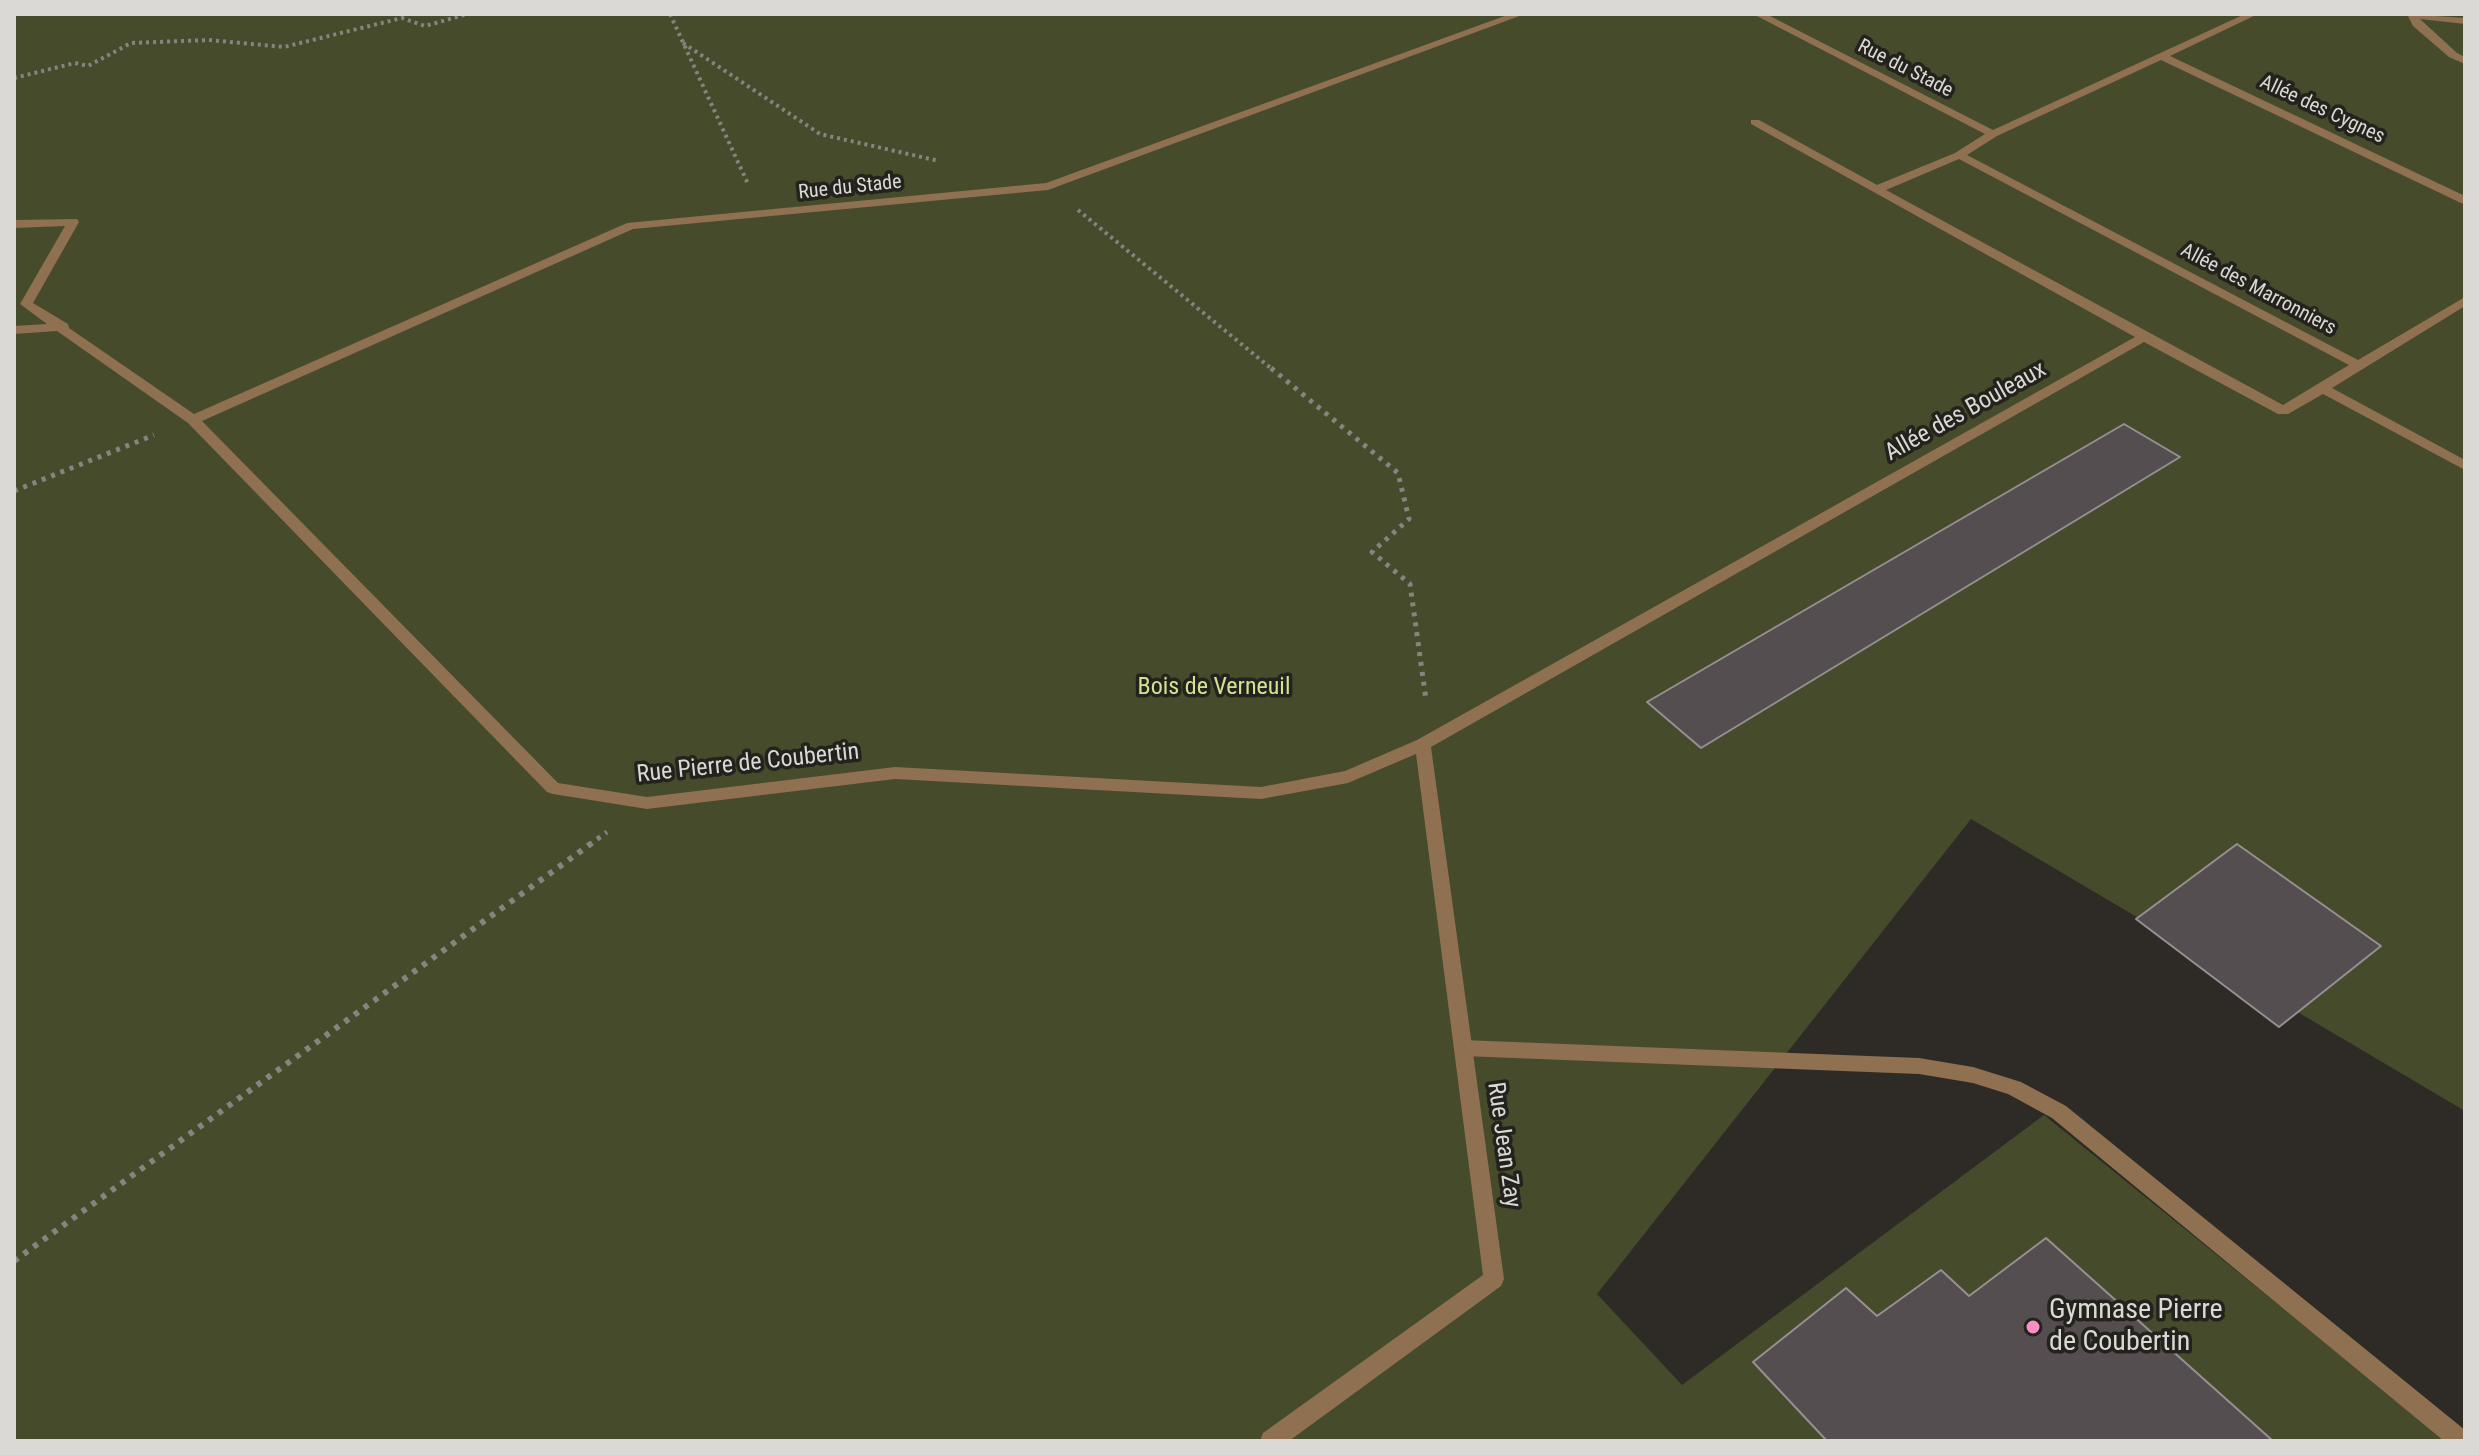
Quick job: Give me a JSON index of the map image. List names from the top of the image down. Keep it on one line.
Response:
{"streets":{"street":["Rue du Stade","Allée des Cygnes","Allée des Marronniers","Allée des Bouleaux","Rue Pierre de Coubertin","Rue Jean Zay"]},"crossings":[["Rue du Stade","Rue Pierre de Coubertin"],["Allée des Bouleaux","Rue Pierre de Coubertin"],["Allée des Bouleaux","Rue Jean Zay"],["Rue Pierre de Coubertin","Rue Jean Zay"]],"parks":["Bois de Verneuil"],"places":["Gymnase Pierre de Coubertin"]}
